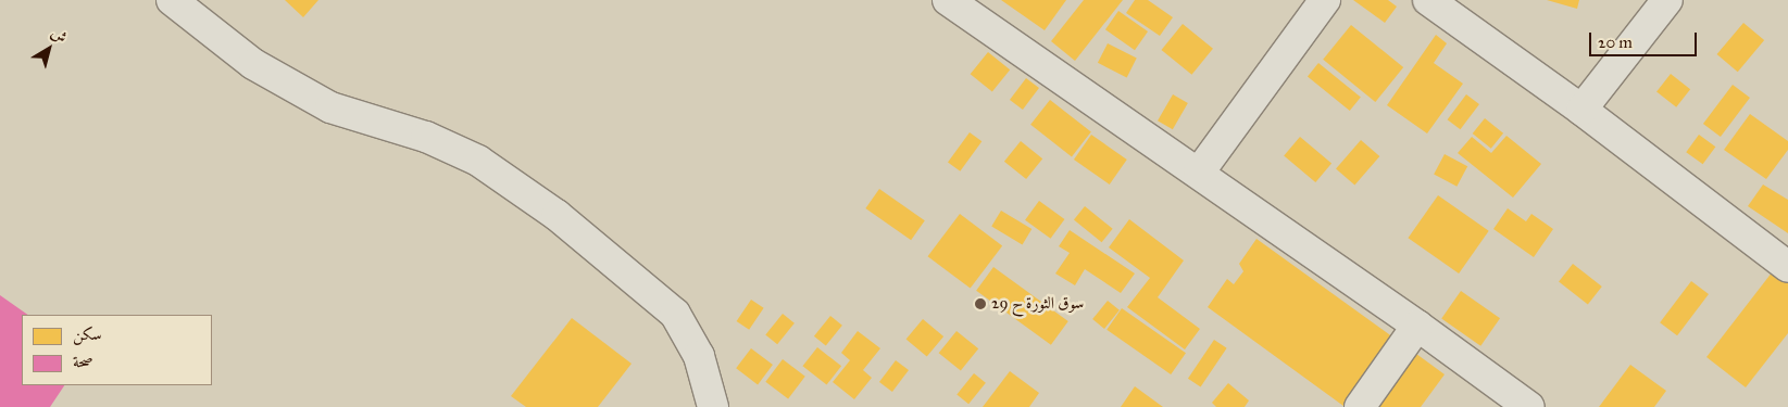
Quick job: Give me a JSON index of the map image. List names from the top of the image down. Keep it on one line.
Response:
{"places":["سوق الثورة ح 29"],"legend":["سكن","صحة"],"scale_bar":"20 m","north":"top right"}
